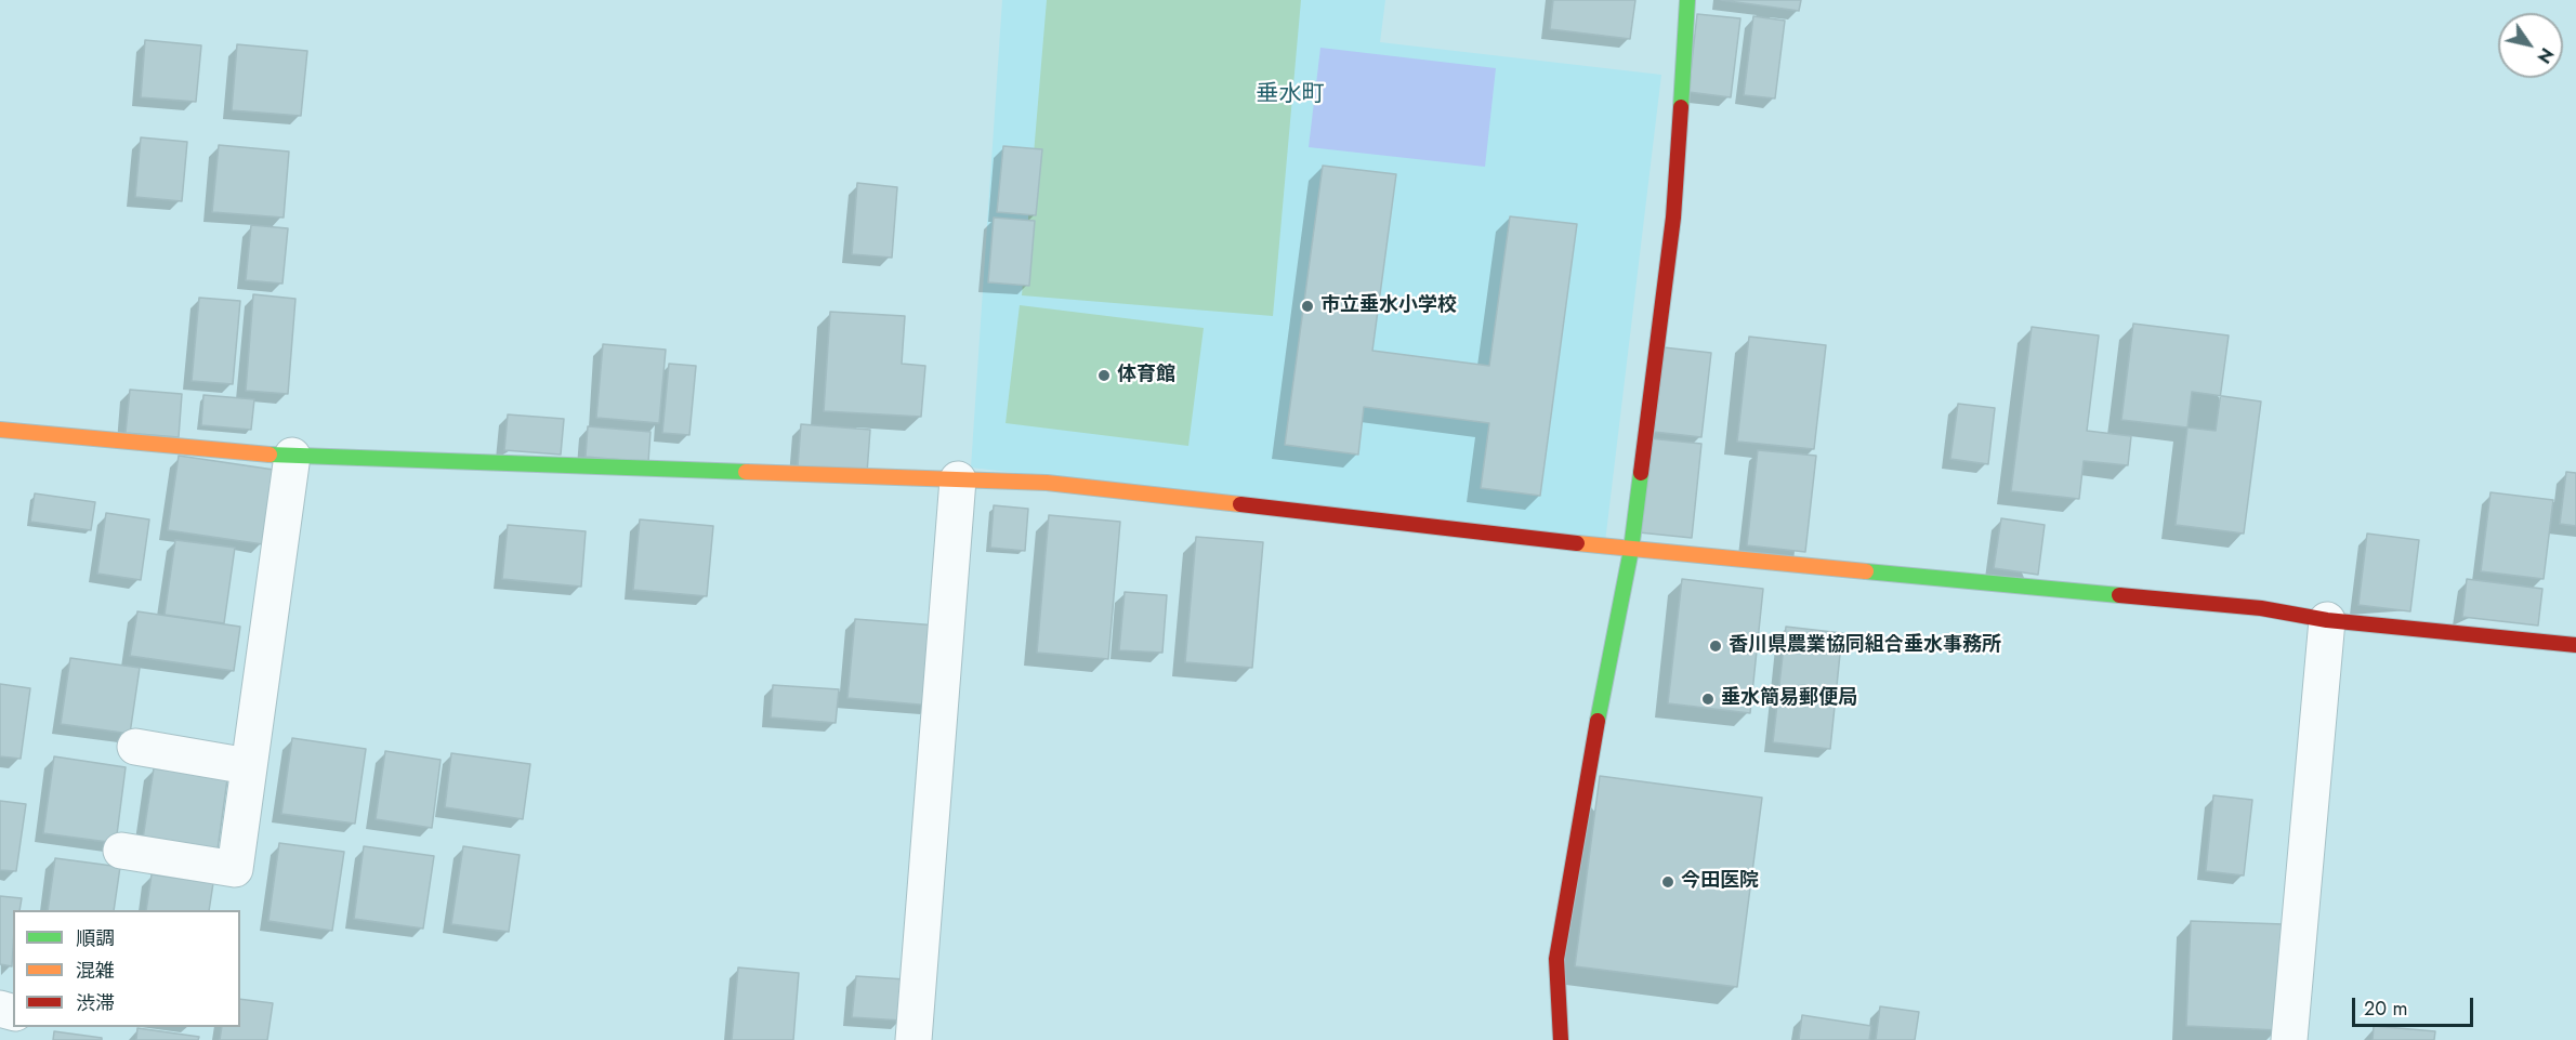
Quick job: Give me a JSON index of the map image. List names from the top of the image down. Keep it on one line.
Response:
{"districts":["垂水町"],"places":["市立垂水小学校","体育館","香川県農業協同組合垂水事務所","垂水簡易郵便局","今田医院"],"legend":["順調","混雑","渋滞"],"scale_bar":"20 m","north":"bottom right"}
